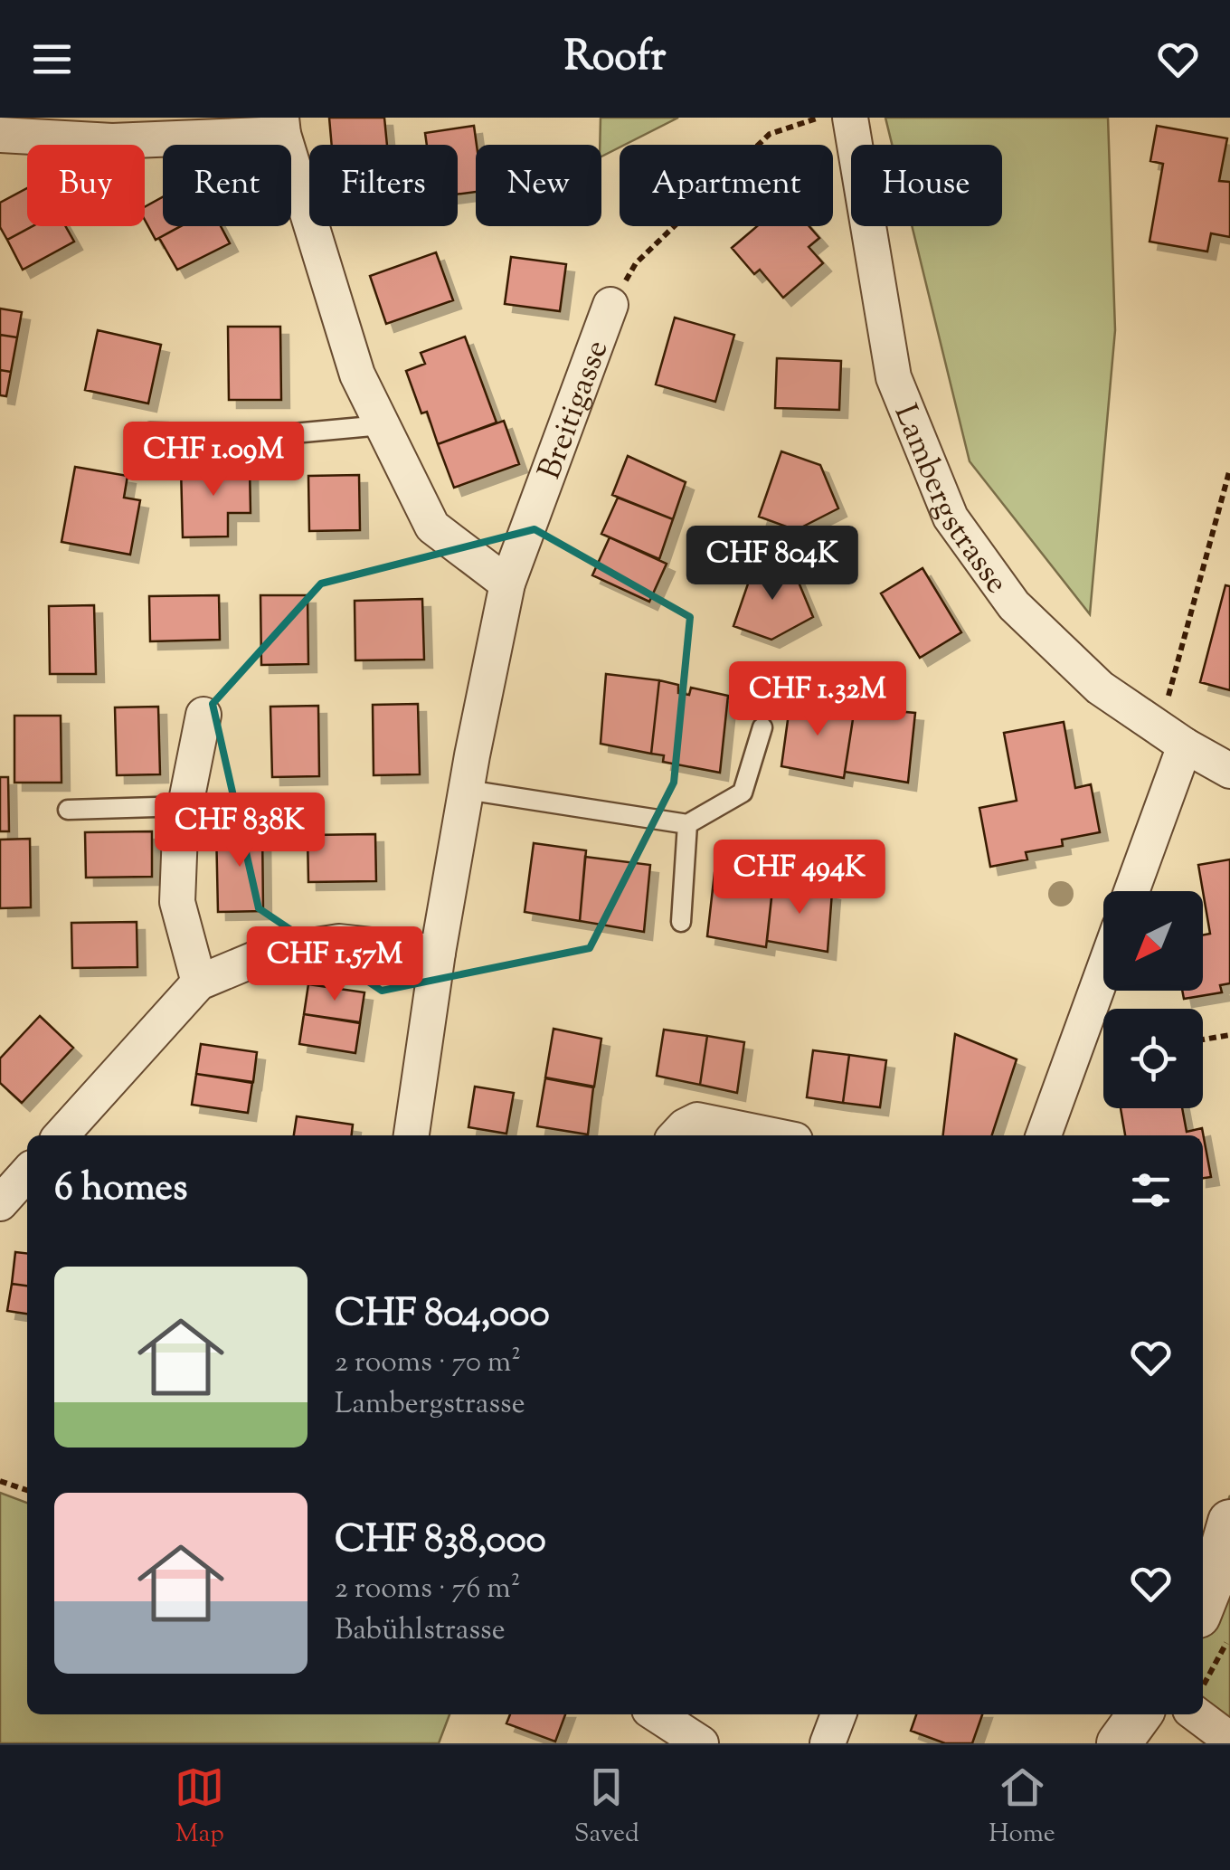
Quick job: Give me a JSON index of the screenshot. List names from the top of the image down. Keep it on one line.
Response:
{"streets":{"street":["Breitigasse","Lambergstrasse"]},"north":"bottom left","page":{"header":"Roofr","chip":["Buy","Rent","Filters","New","Apartment","House"],"price":["CHF 1.09M","CHF 804K","CHF 1.32M","CHF 838K","CHF 494K","CHF 1.57M"],"heading":"6 homes","list":[{"name":"CHF 804,000","note":"2 rooms · 70 m² · Lambergstrasse"},{"name":"CHF 838,000","note":"2 rooms · 76 m² · Babühlstrasse"}],"tabs":["Map","Saved","Home"]}}
